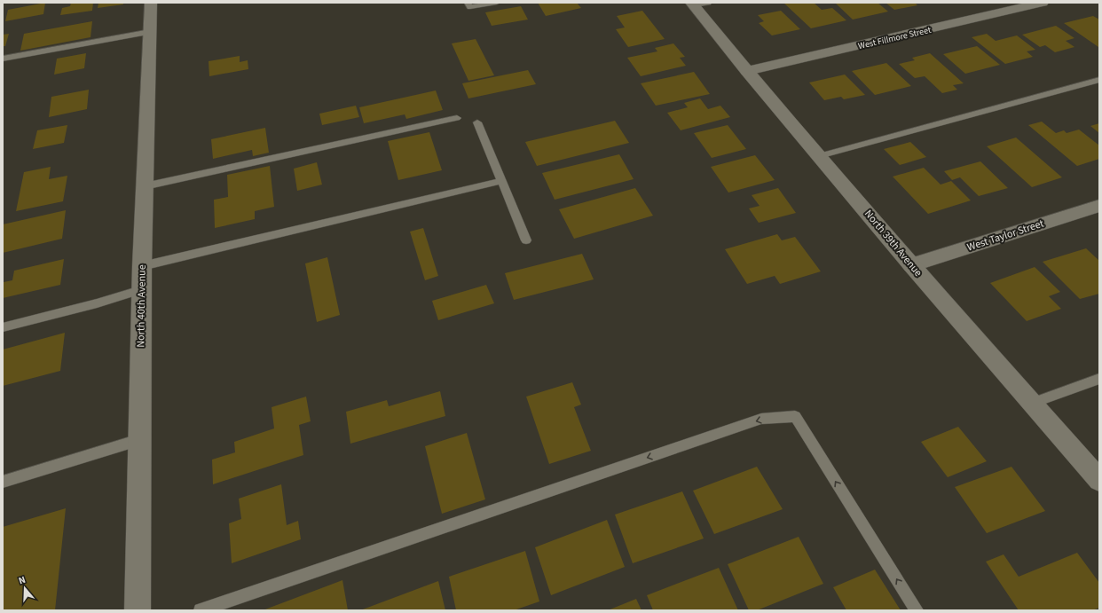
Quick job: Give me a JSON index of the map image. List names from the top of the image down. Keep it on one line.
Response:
{"streets":{"street":["West Fillmore Street","West Taylor Street","North 39th Avenue","North 40th Avenue"]},"crossings":[["West Fillmore Street","North 39th Avenue"],["West Taylor Street","North 39th Avenue"]],"north":"top"}
